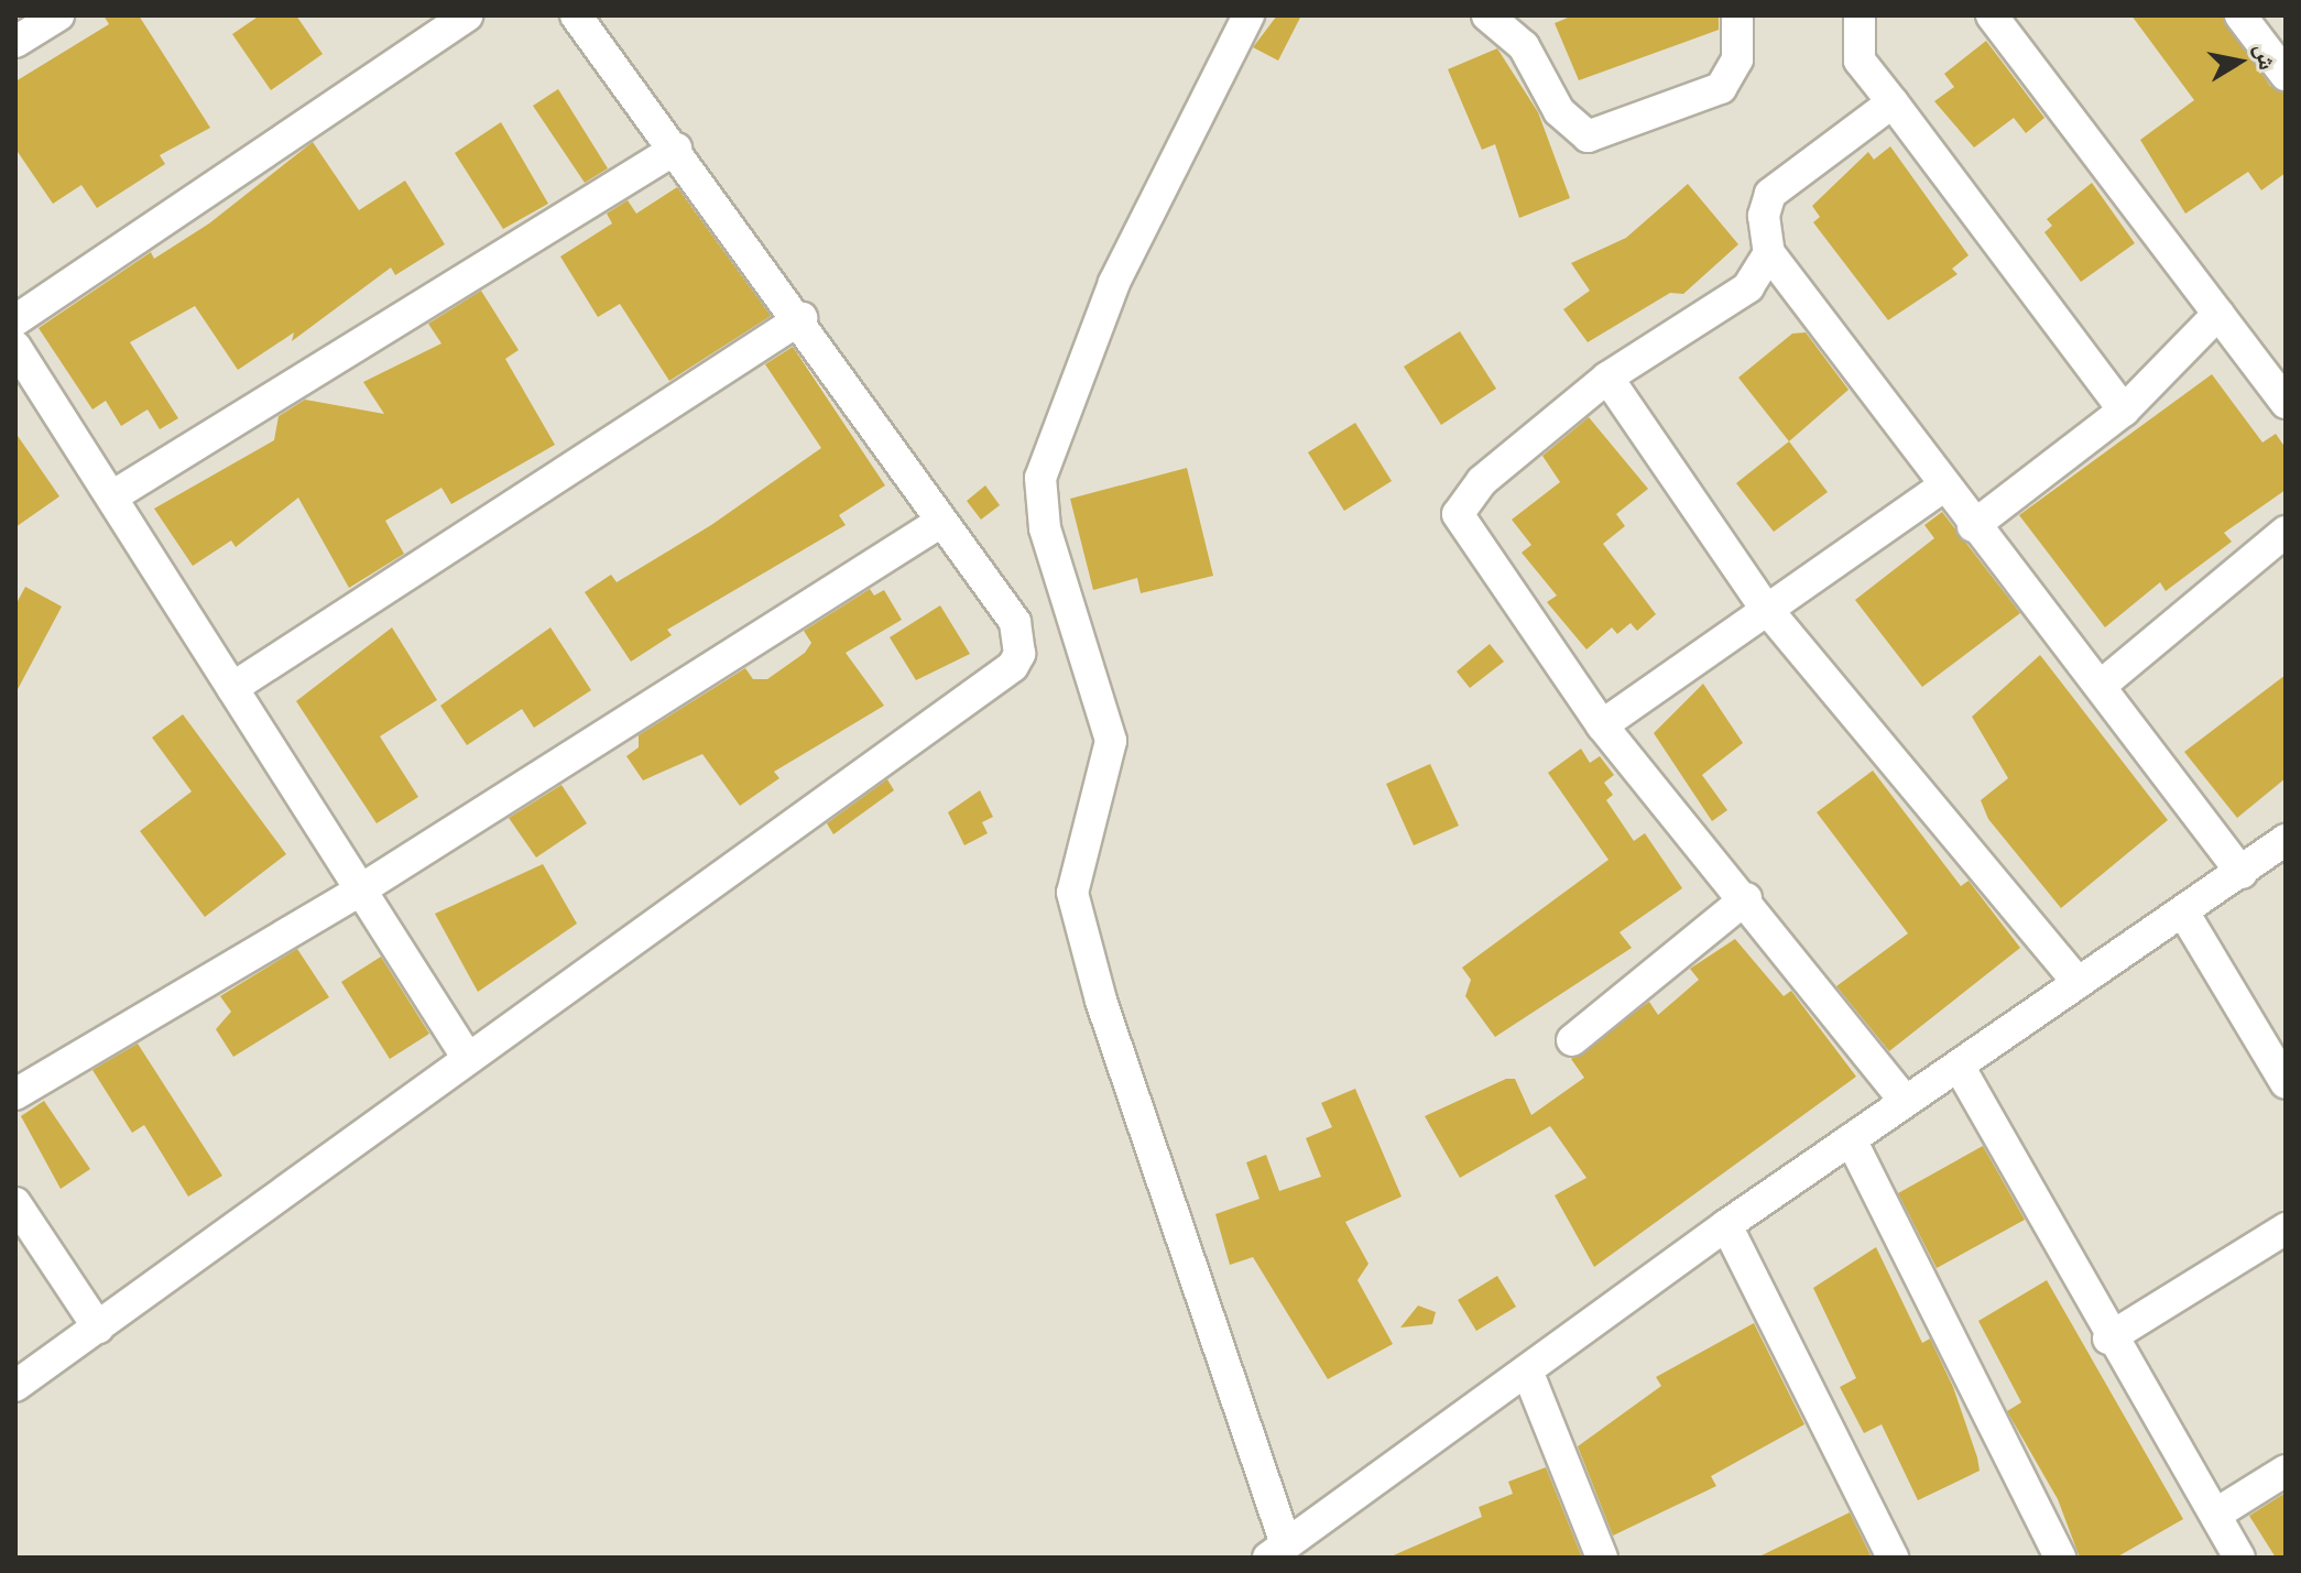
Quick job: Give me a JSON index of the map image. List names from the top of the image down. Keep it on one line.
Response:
{"north":"right"}
